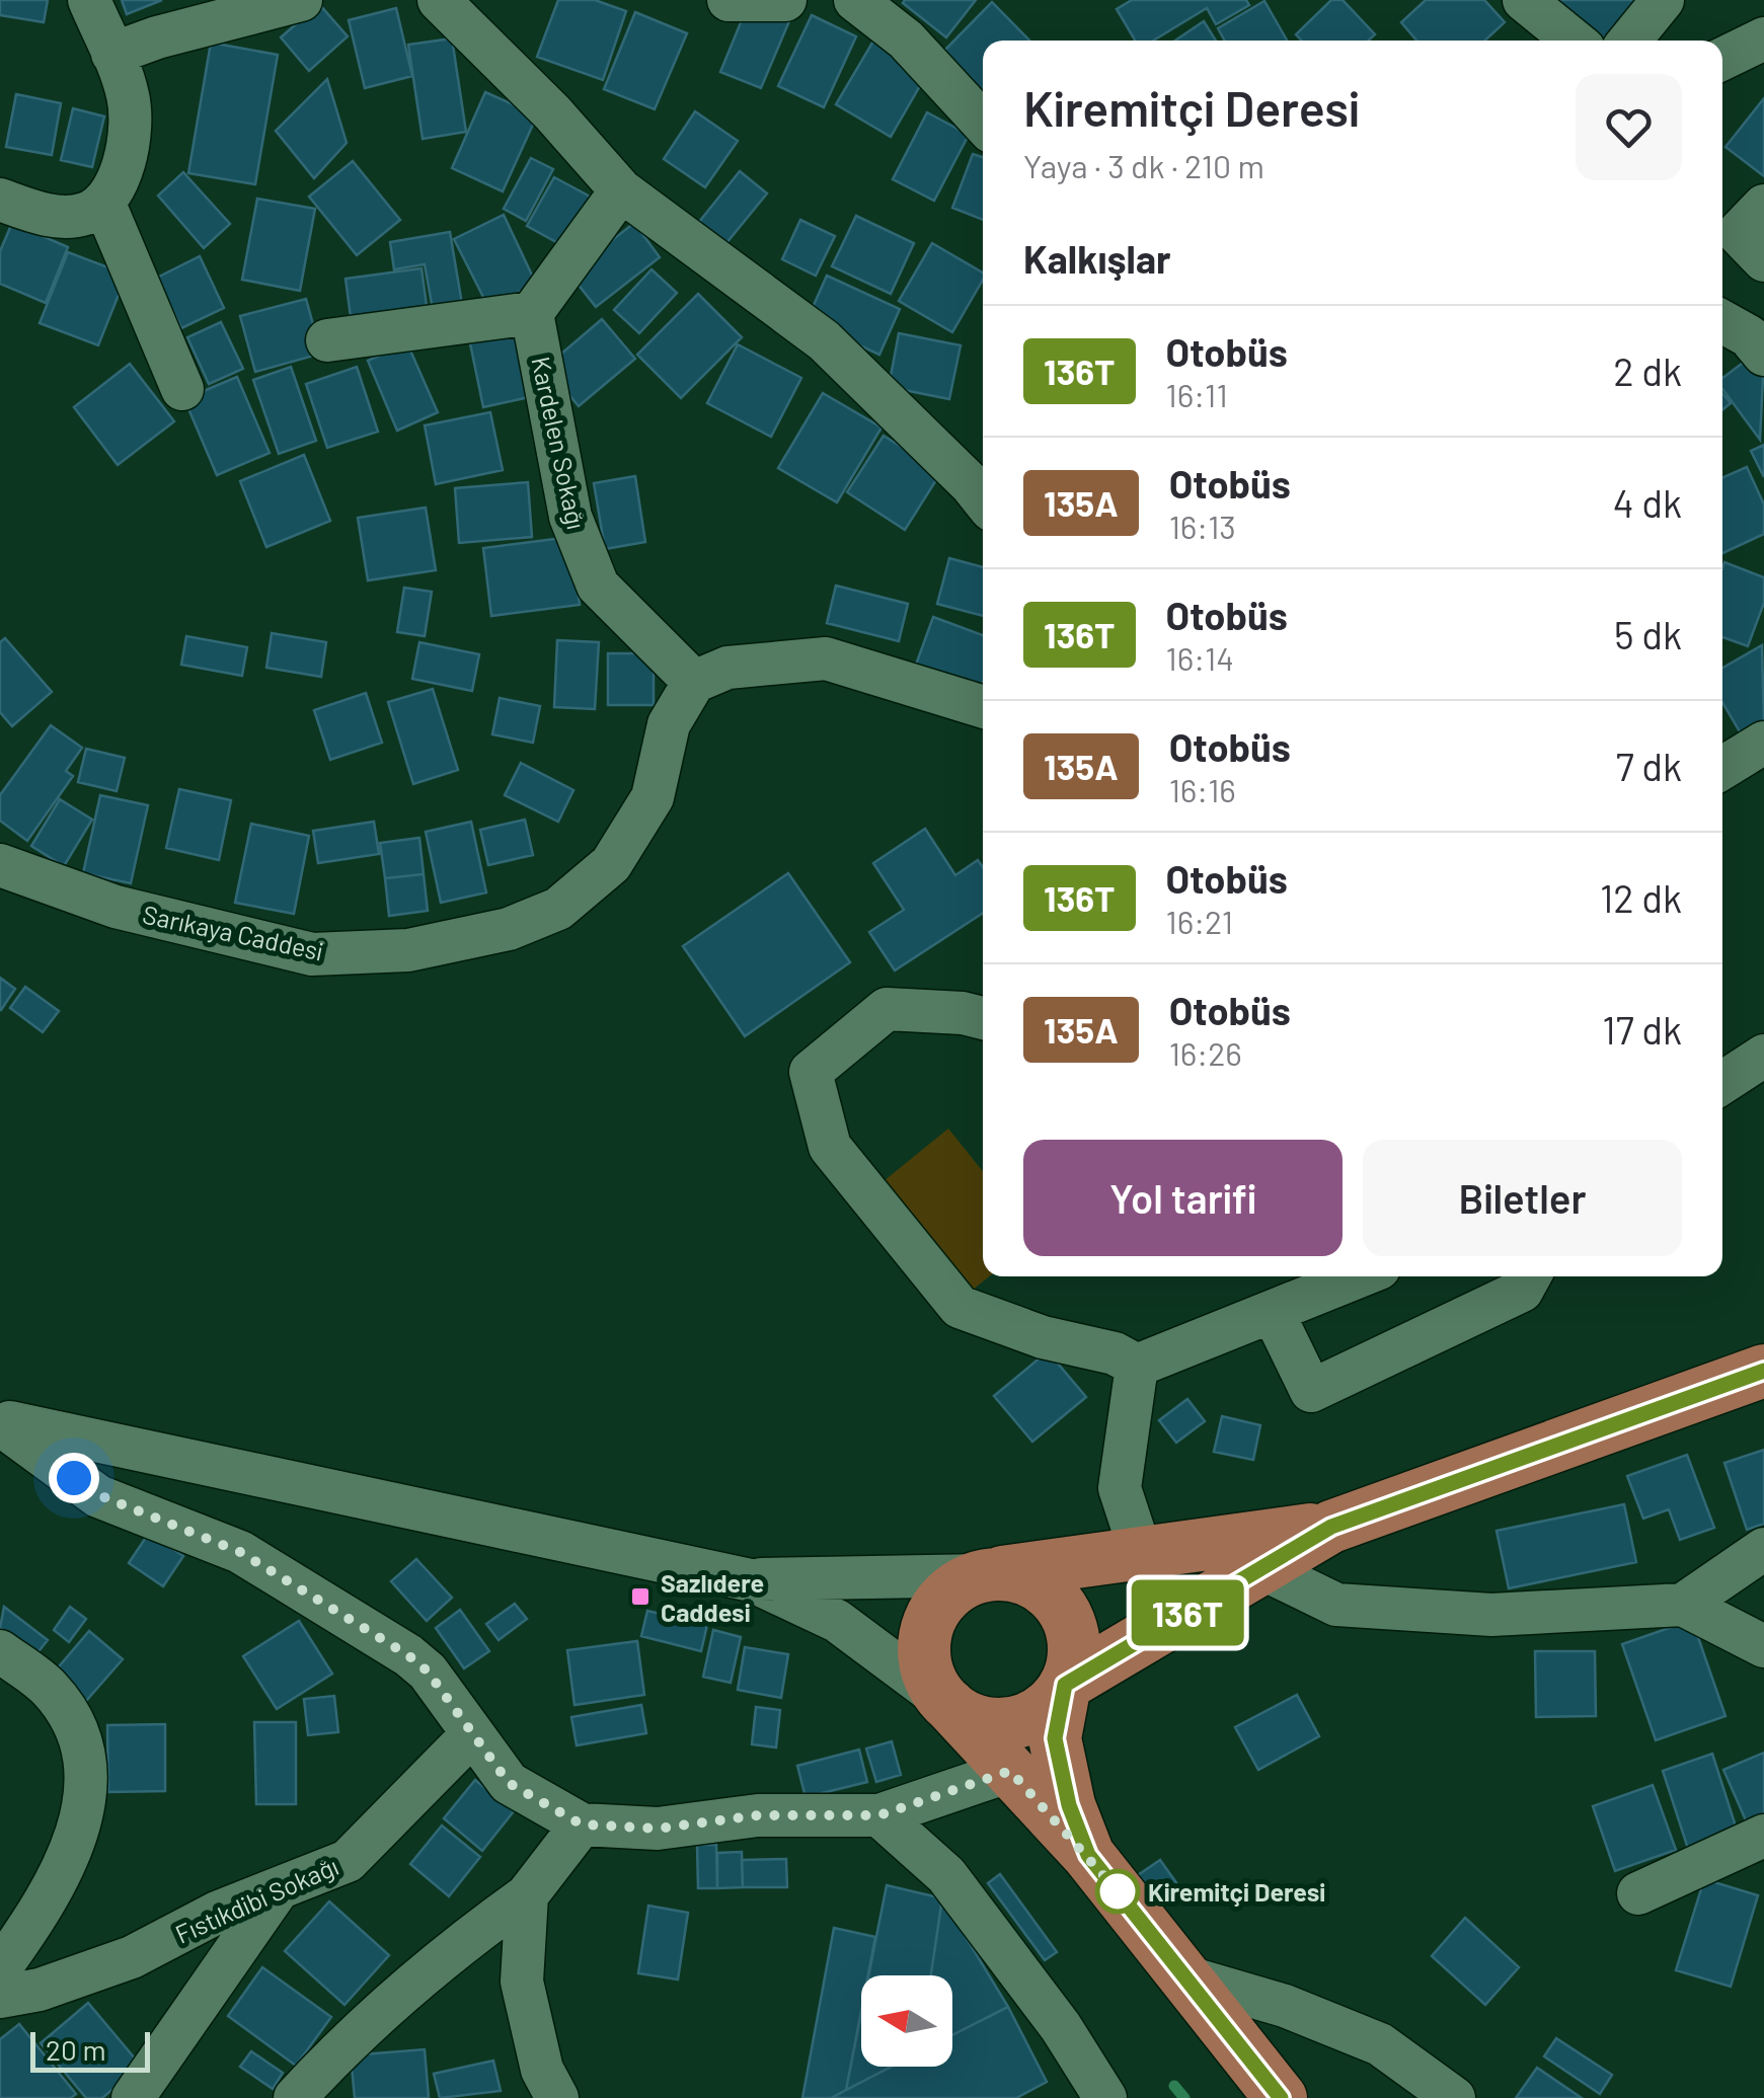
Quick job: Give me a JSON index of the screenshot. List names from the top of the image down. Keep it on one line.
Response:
{"streets":{"street":["Kardelen Sokağı","Sarıkaya Caddesi","Fıstıkdibi Sokağı"]},"crossings":[["Kardelen Sokağı","Sarıkaya Caddesi"]],"places":{"transit":["Sazlıdere Caddesi"],"other":["Kiremitçi Deresi"]},"lines":["bus line 136T"],"scale_bar":"20 m","north":"left","page":{"on_map":"136T","heading":[["Kiremitçi Deresi","Yaya · 3 dk · 210 m"],"Kalkışlar"],"list":[{"mark":"136T","name":"Otobüs","note":"16:11","value":"2 dk"},{"mark":"135A","name":"Otobüs","note":"16:13","value":"4 dk"},{"mark":"136T","name":"Otobüs","note":"16:14","value":"5 dk"},{"mark":"135A","name":"Otobüs","note":"16:16","value":"7 dk"},{"mark":"136T","name":"Otobüs","note":"16:21","value":"12 dk"},{"mark":"135A","name":"Otobüs","note":"16:26","value":"17 dk"}],"buttons":["Yol tarifi","Biletler"],"scale":"20 m"}}
